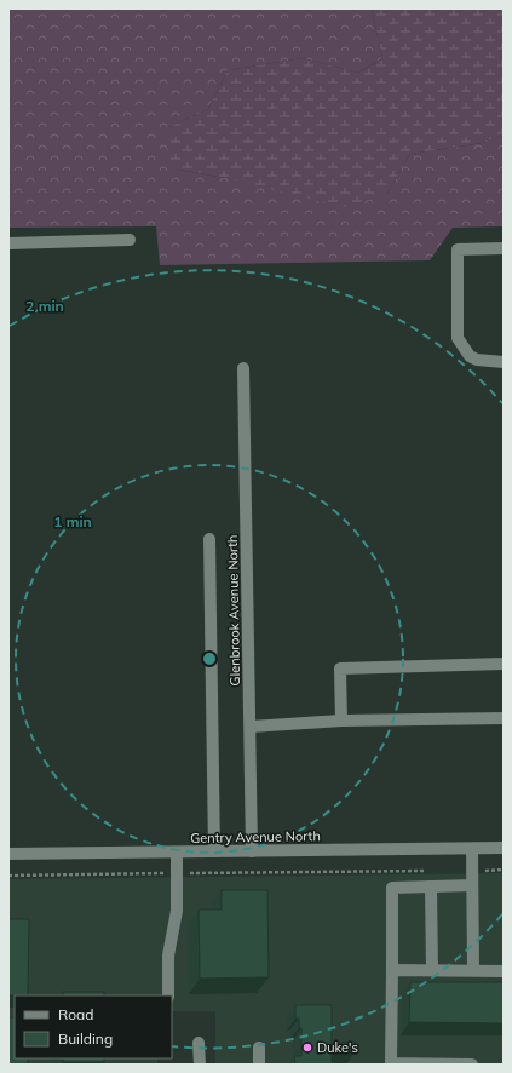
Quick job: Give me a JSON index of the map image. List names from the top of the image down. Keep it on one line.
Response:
{"streets":{"street":["Glenbrook Avenue North","Gentry Avenue North"]},"crossings":[["Glenbrook Avenue North","Gentry Avenue North"]],"places":["Duke's"],"legend":["Road","Building"],"rings":["2 min","1 min"]}
